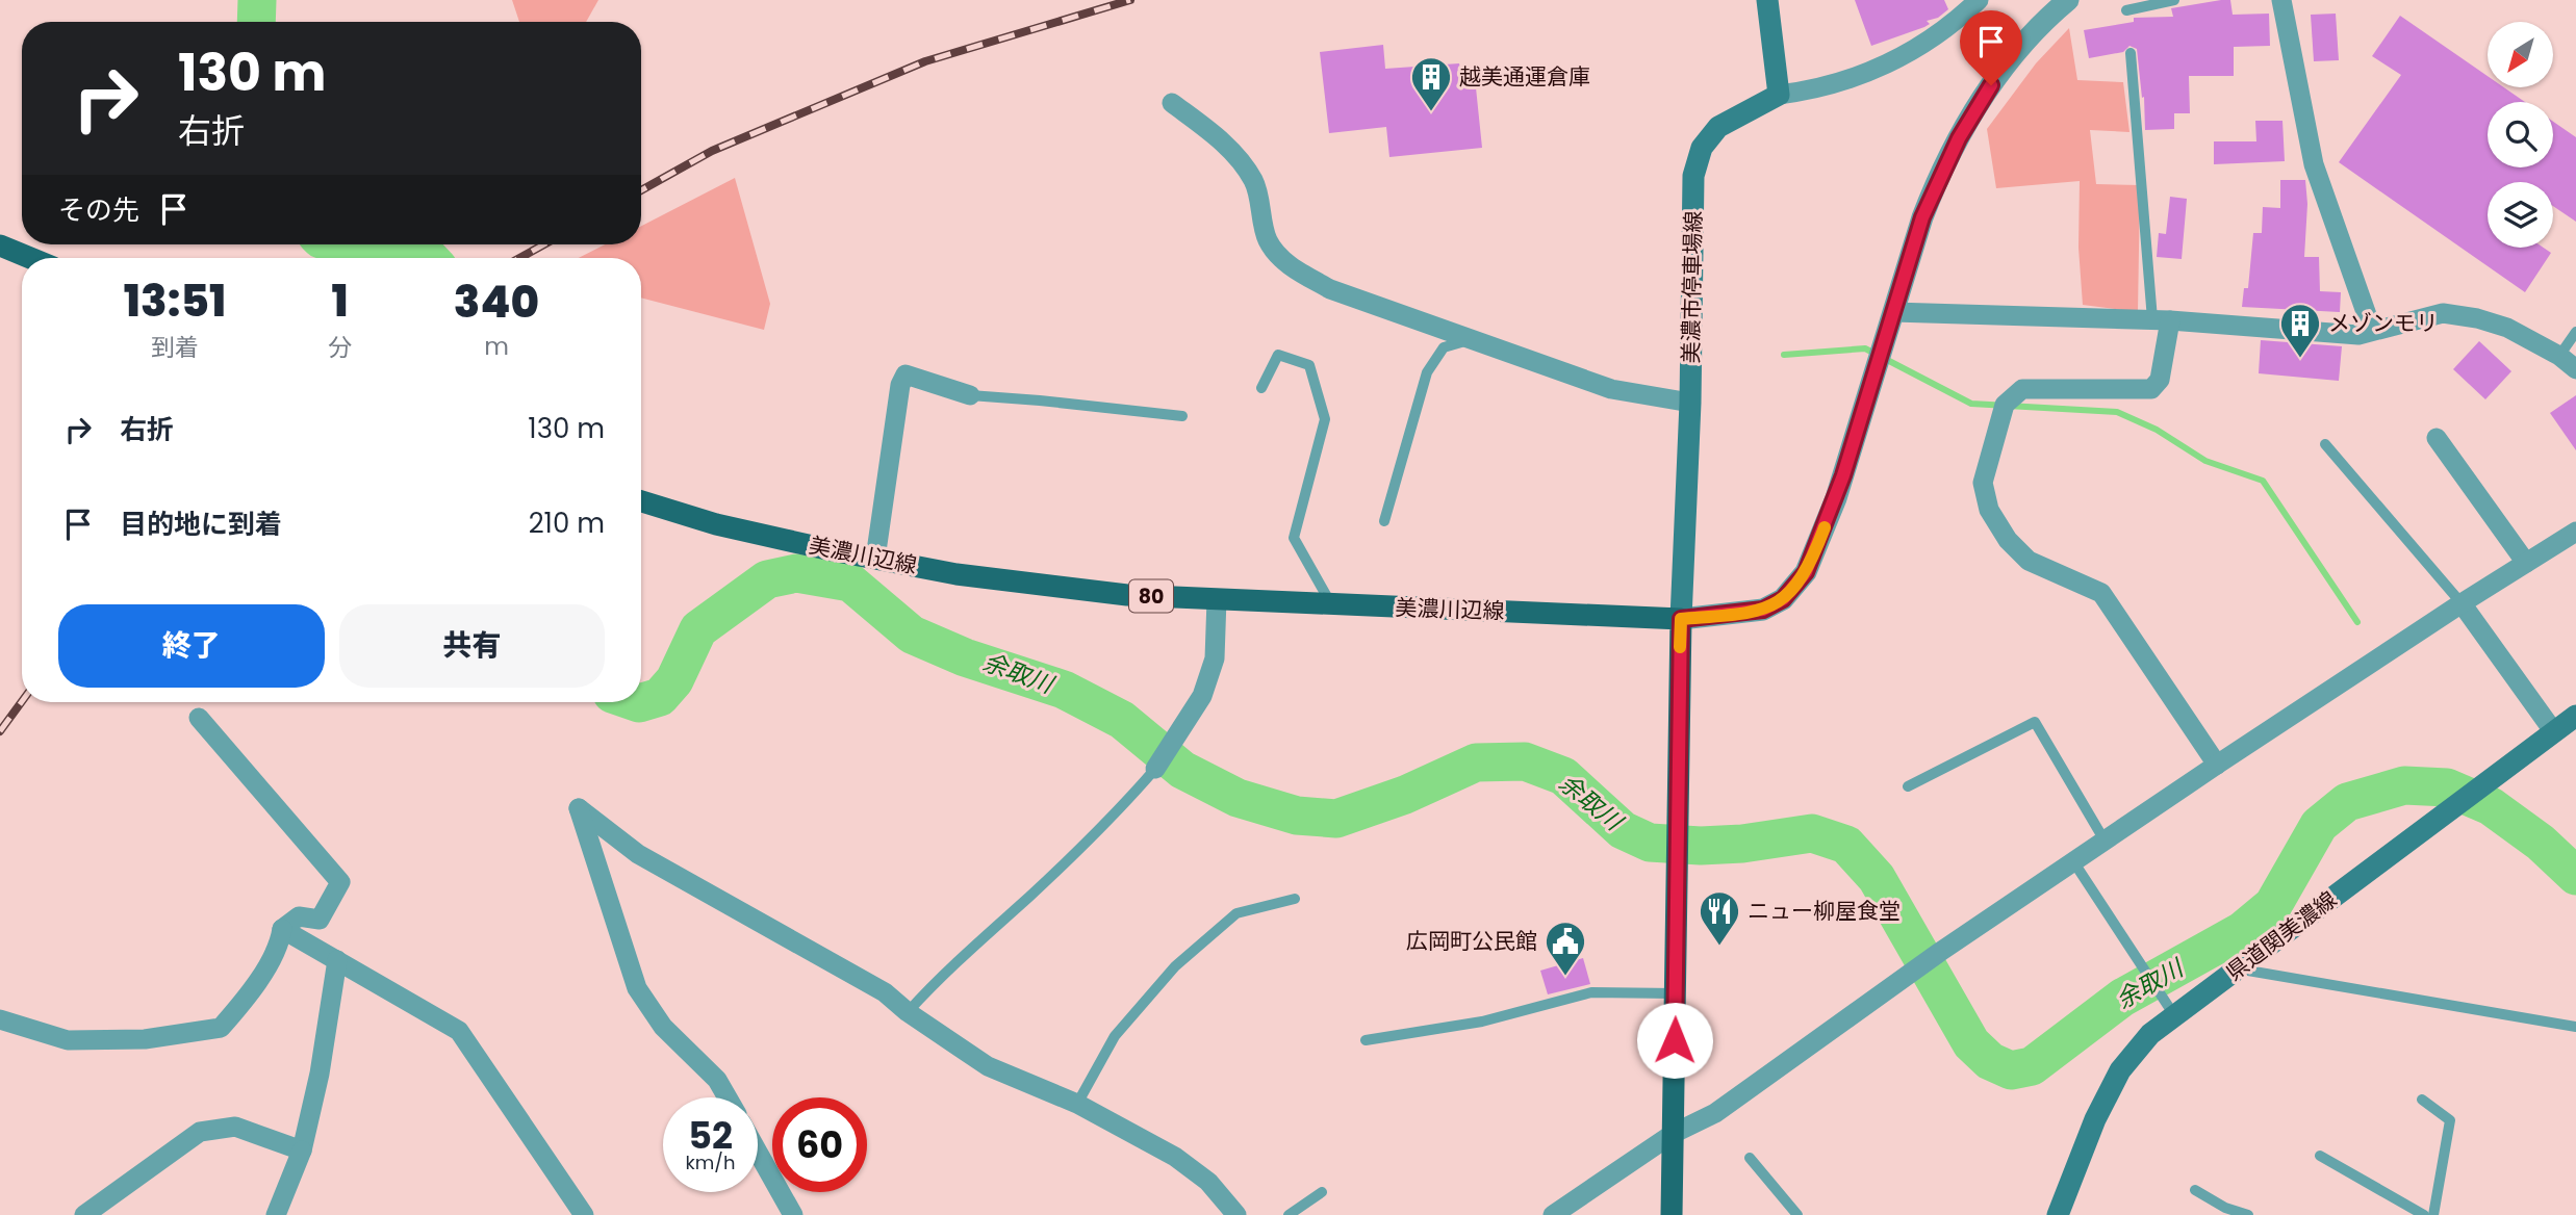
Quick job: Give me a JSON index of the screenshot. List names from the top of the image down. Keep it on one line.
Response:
{"streets":{"main road":["美濃市停車場線","美濃川辺線","80","県道関美濃線"]},"crossings":[["美濃市停車場線","美濃川辺線"]],"water":["余取川"],"places":{"building":["越美通運倉庫","メゾンモリ"],"restaurant":["ニュー柳屋食堂"],"public building":["広岡町公民館"]},"north":"bottom left","page":{"turn":["130 m","右折"],"then":"その先","eta":["13:51","到着","1","分","340","m"],"list":[{"name":"右折","value":"130 m"},{"name":"目的地に到着","value":"210 m"}],"buttons":["終了","共有"],"speed":"52 km/h","limit":"60"}}
